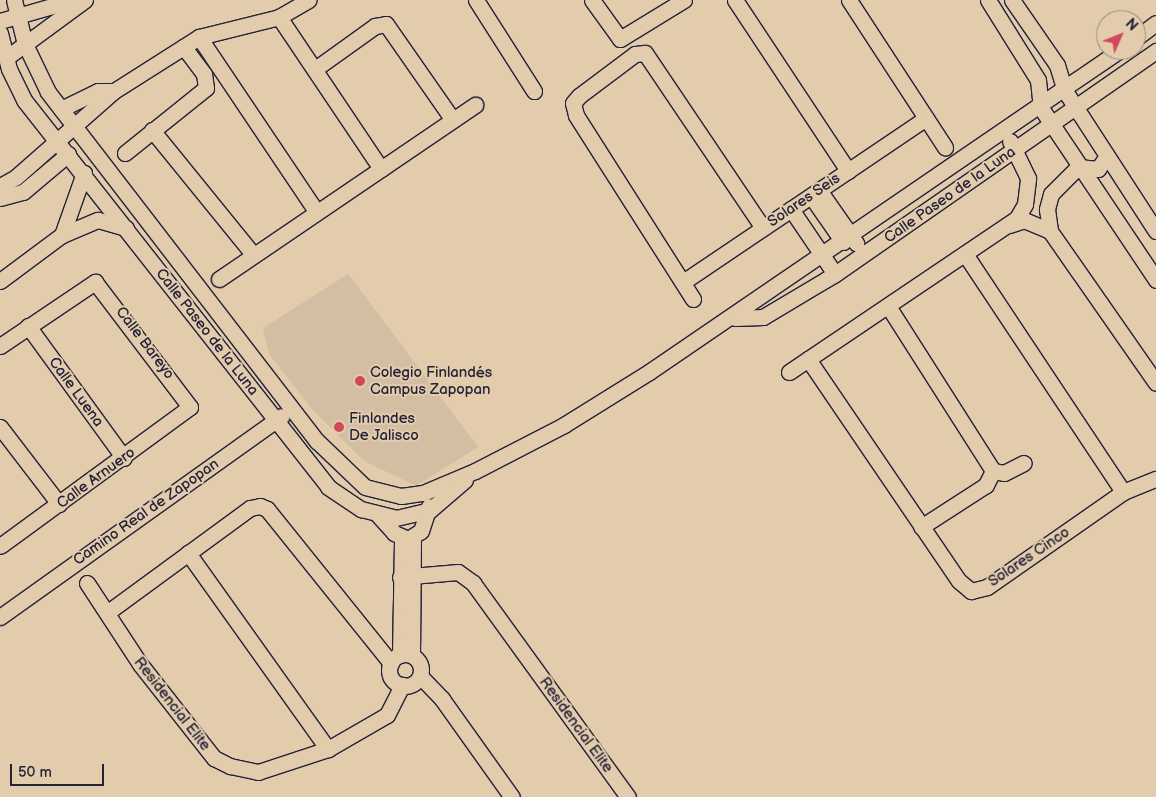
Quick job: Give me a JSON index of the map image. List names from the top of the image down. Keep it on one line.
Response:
{"streets":{"street":["Calle Paseo de la Luna","Solares Seis","Calle Bareyo","Calle Luena","Calle Arnuero","Camino Real de Zapopan","Solares Cinco","Residencial Elite"]},"crossings":[["Calle Paseo de la Luna","Camino Real de Zapopan"],["Calle Bareyo","Calle Luena"],["Calle Bareyo","Calle Arnuero"],["Calle Luena","Calle Arnuero"]],"places":["Colegio Finlandés Campus Zapopan","Finlandes De Jalisco"],"scale_bar":"50 m","north":"top right"}
